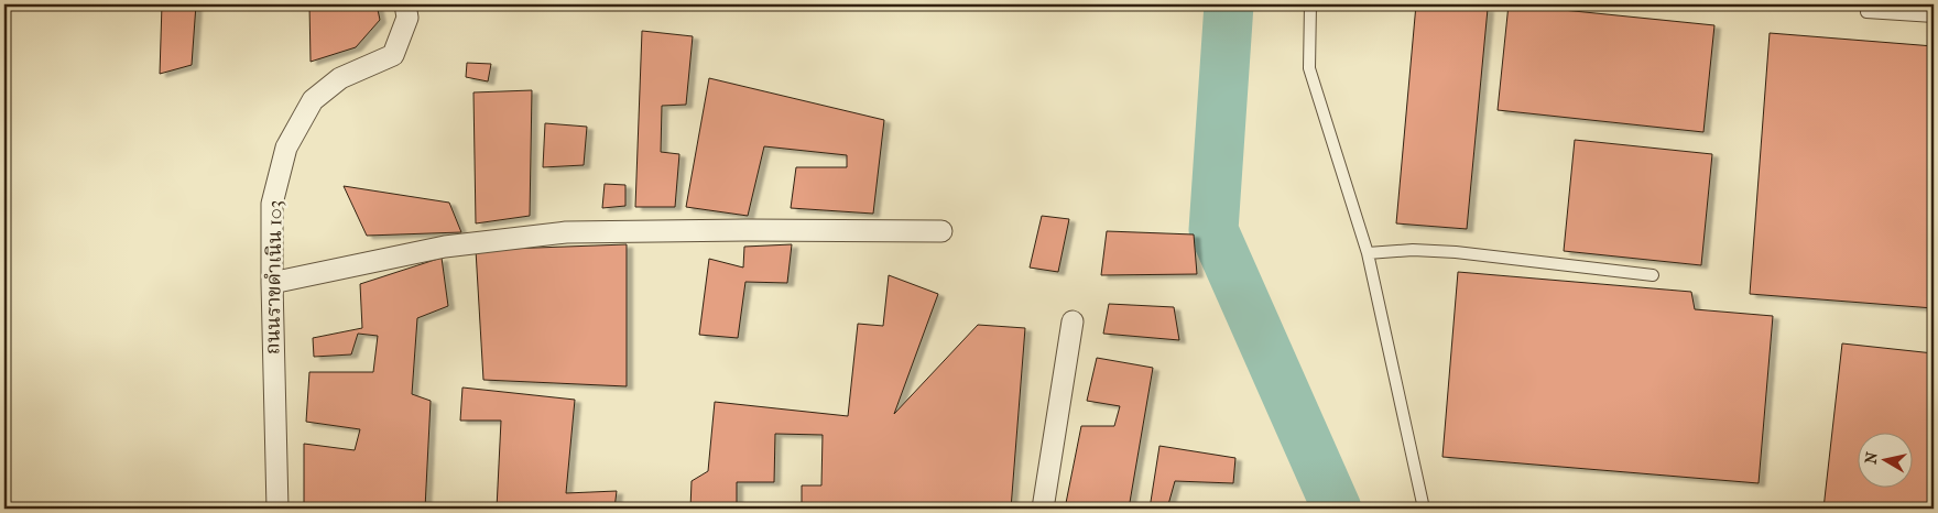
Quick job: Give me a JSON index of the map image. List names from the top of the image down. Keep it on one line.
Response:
{"streets":{"street":["ถนนราขดำเนิน 103"]},"north":"left"}
